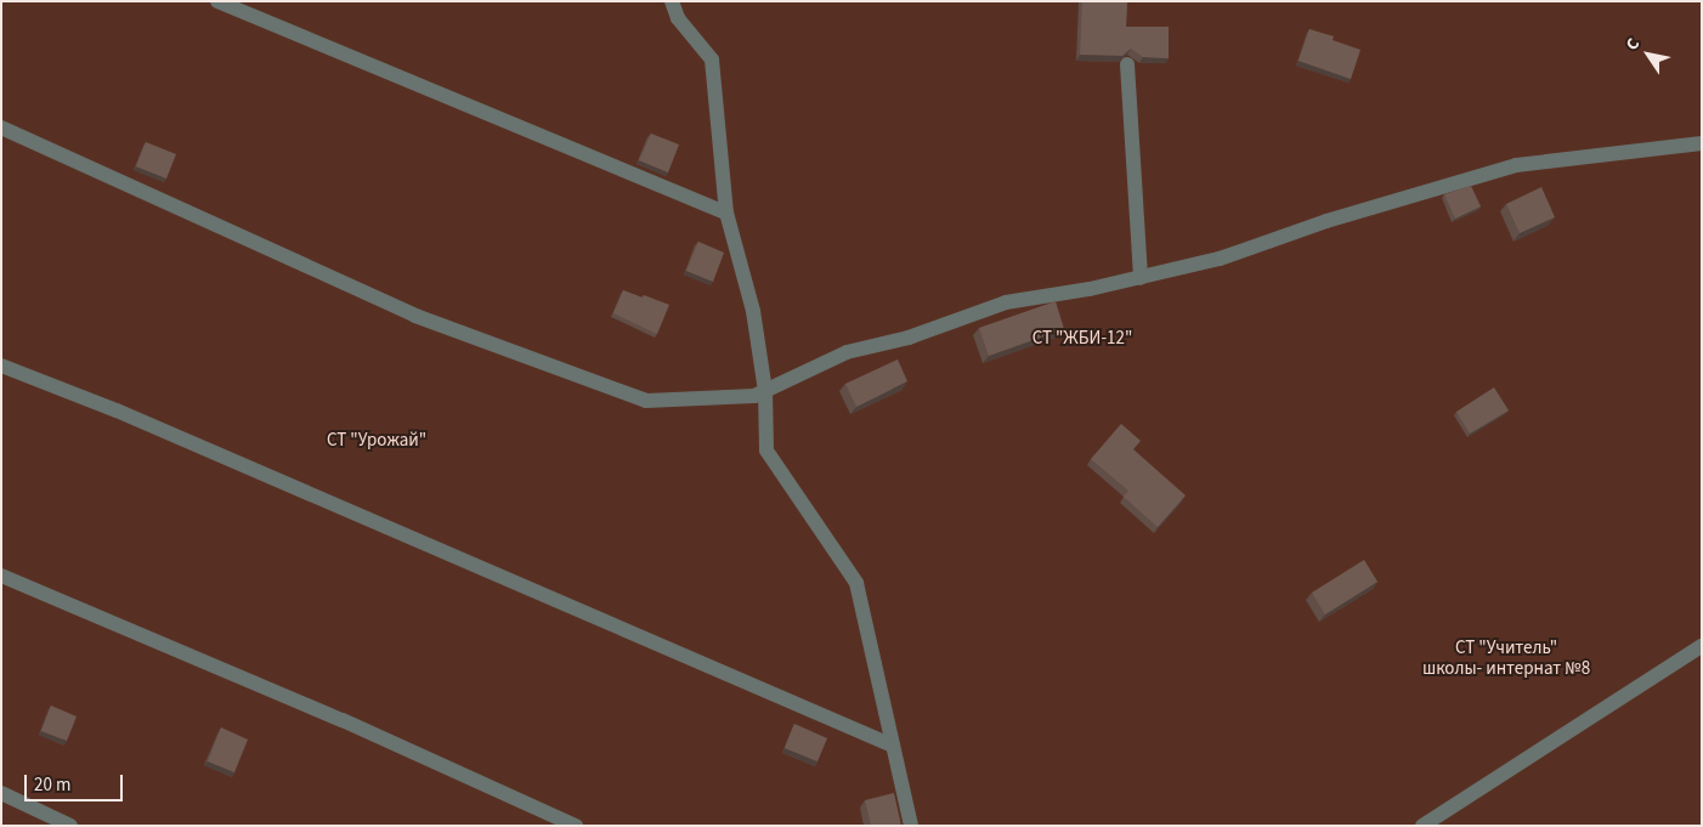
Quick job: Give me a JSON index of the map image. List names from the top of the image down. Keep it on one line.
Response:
{"parks":["СТ \"ЖБИ-12\"","СТ \"Урожай\"","СТ \"Учитель\" школы- интернат №8"],"scale_bar":"20 m","north":"top left"}
